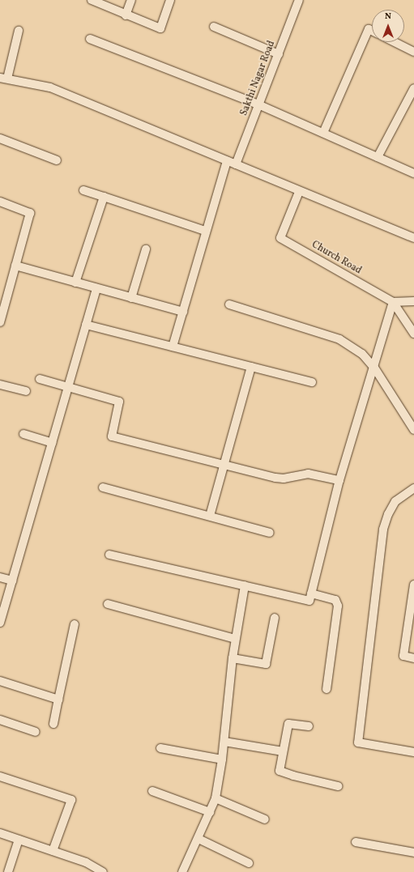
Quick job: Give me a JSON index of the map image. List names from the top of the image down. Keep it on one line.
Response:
{"streets":{"street":["Sakthi Nagar Road","Church Road"]},"north":"top"}
